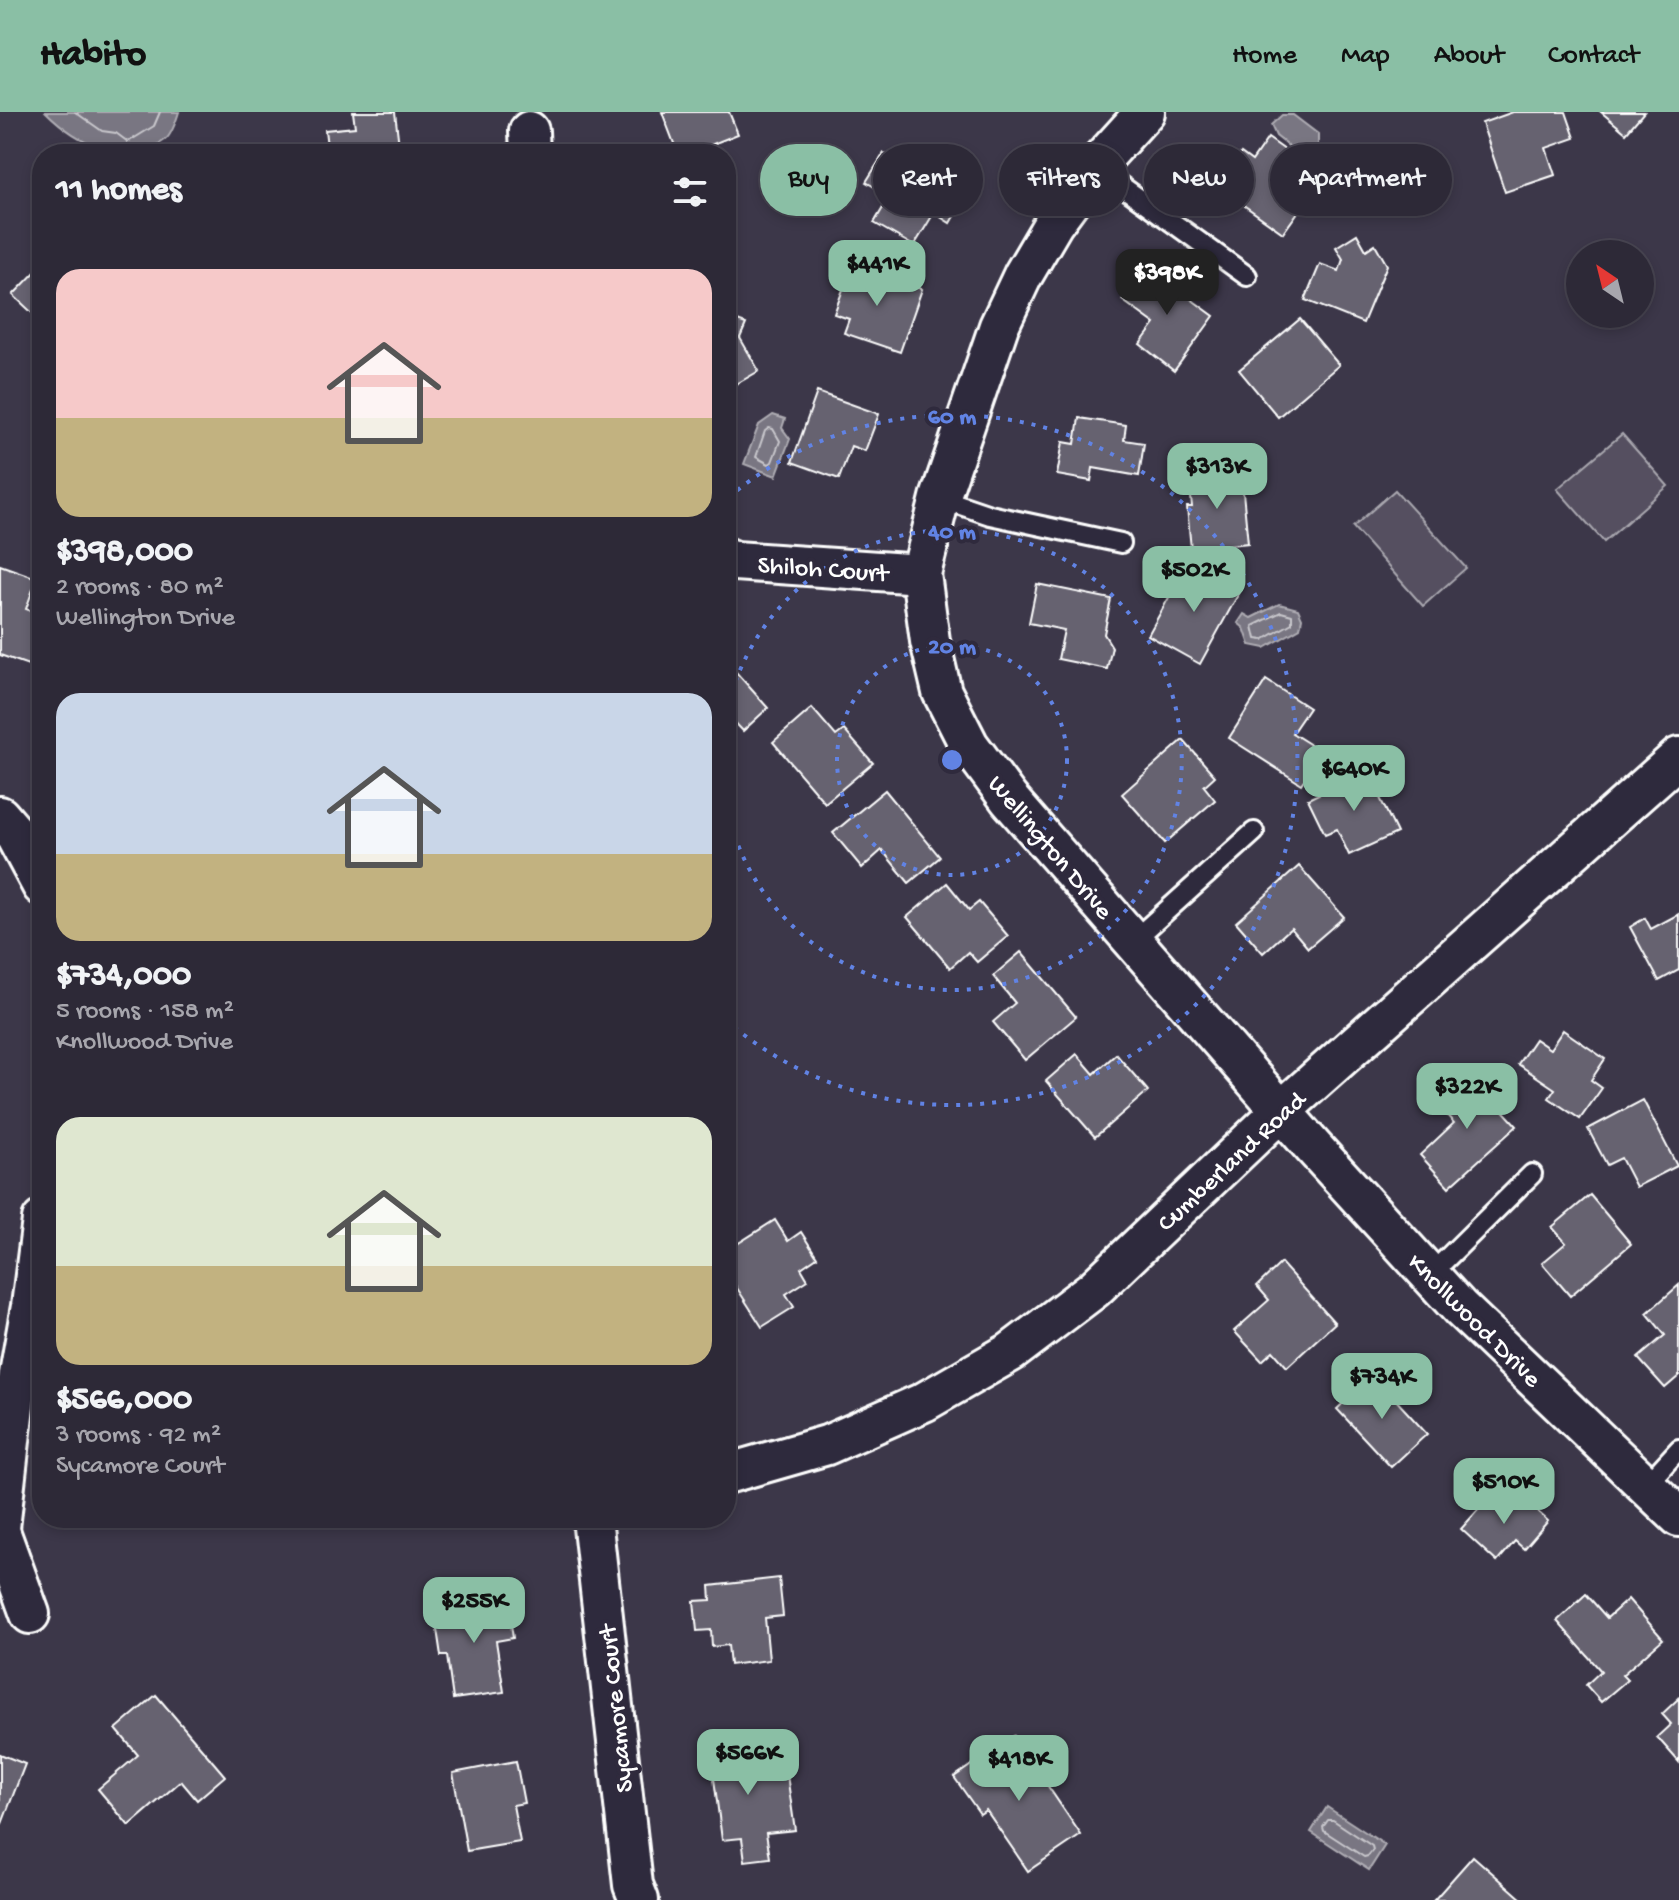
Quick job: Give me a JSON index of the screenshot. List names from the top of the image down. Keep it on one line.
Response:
{"streets":{"street":["Shiloh Court","Wellington Drive","Cumberland Road","Knollwood Drive","Sycamore Court"]},"crossings":[["Shiloh Court","Wellington Drive"],["Wellington Drive","Cumberland Road"],["Wellington Drive","Knollwood Drive"],["Cumberland Road","Knollwood Drive"]],"north":"top left","page":{"header":"Habito","nav":["Home","Map","About","Contact"],"chip":["Buy","Rent","Filters","New","Apartment"],"heading":"11 homes","price":["$441K","$398K","$313K","$502K","$640K","$322K","$734K","$510K","$255K","$566K","$418K"],"list":[{"name":"$398,000","note":"2 rooms · 80 m² · Wellington Drive"},{"name":"$734,000","note":"5 rooms · 158 m² · Knollwood Drive"},{"name":"$566,000","note":"3 rooms · 92 m² · Sycamore Court"}]},"rings":["60 m","40 m","20 m"]}
